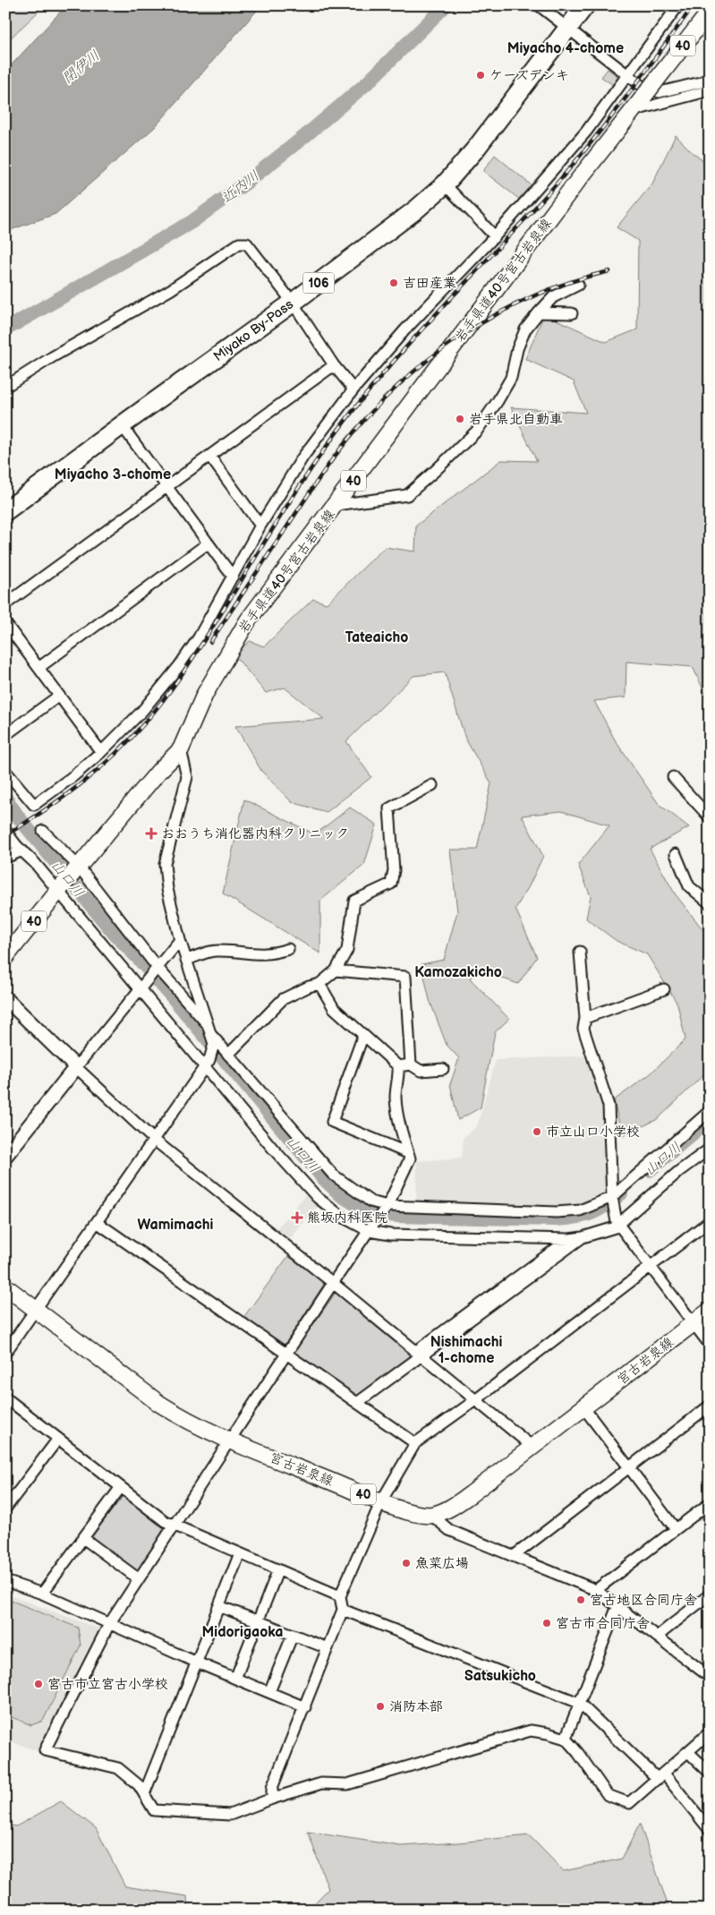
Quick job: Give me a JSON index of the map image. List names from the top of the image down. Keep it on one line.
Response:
{"streets":{"highway":["106","Miyako By-Pass"],"main road":["40","岩手県道40号宮古岩泉線","宮古岩泉線"]},"districts":["Miyacho 4-chome","Miyacho 3-chome","Tateaicho","Kamozakicho","Wamimachi","Nishimachi 1-chome","Midorigaoka","Satsukicho"],"water":["閉伊川","近内川","山口川"],"places":{"other":["ケーズデンキ","吉田産業","岩手県北自動車","市立山口小学校","魚菜広場","宮古地区合同庁舎","宮古市合同庁舎","宮古市立宮古小学校","消防本部"],"health":["おおうち消化器内科クリニック","熊坂内科医院"]}}
